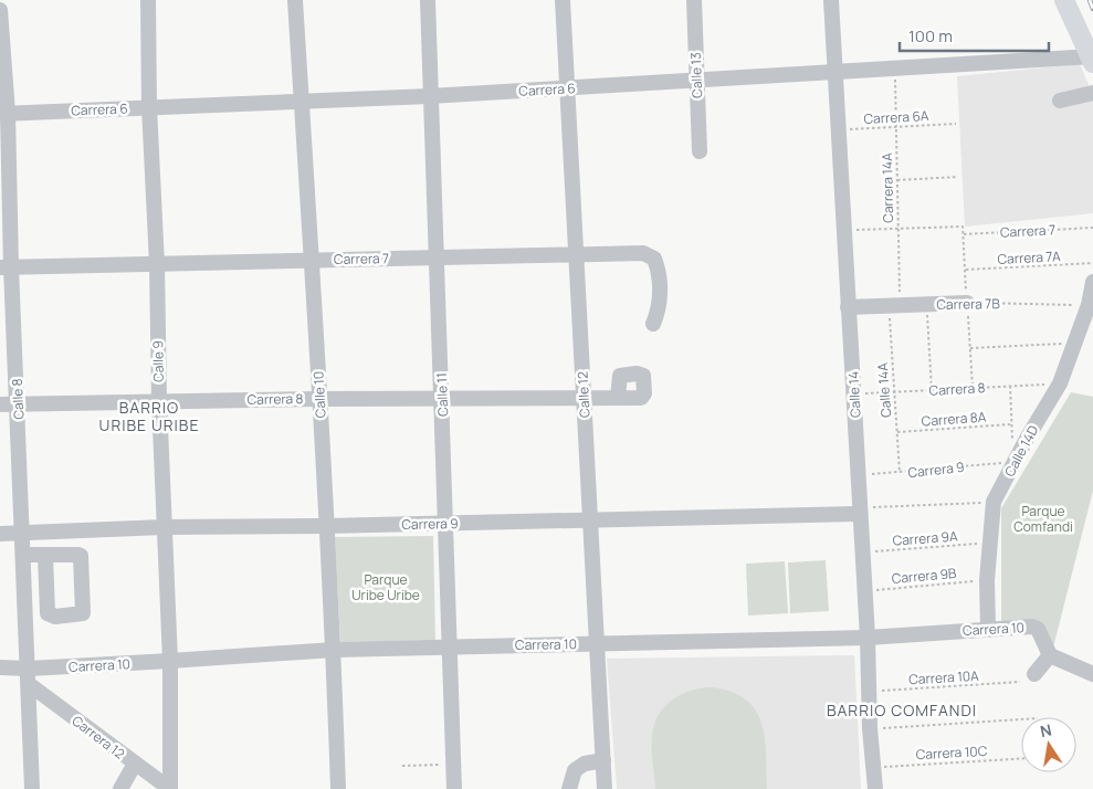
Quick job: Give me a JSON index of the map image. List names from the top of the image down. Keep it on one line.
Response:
{"streets":{"street":["Calle 13","Carrera 6","Carrera 7","Carrera 7B","Calle 9","Carrera 8","Calle 10","Calle 11","Calle 12","Calle 14","Calle 8","Calle 14D","Carrera 9","Carrera 10","Carrera 12"],"path":["Carrera 6A","Carrera 14A","Carrera 7A","Calle 14A","Carrera 8A","Carrera 9A","Carrera 9B","Carrera 10A","Carrera 10C"]},"crossings":[["Calle 13","Carrera 6"],["Carrera 6","Carrera 14A"],["Carrera 6","Calle 9"],["Carrera 6","Calle 10"],["Carrera 6","Calle 11"],["Carrera 6","Calle 12"],["Carrera 6","Calle 14"],["Carrera 6","Calle 8"],["Carrera 6A","Carrera 14A"],["Carrera 6A","Calle 14"],["Carrera 14A","Carrera 7B"],["Carrera 14A","Calle 14A"],["Carrera 7","Calle 9"],["Carrera 7","Calle 10"],["Carrera 7","Calle 11"],["Carrera 7","Calle 12"],["Carrera 7","Calle 8"],["Carrera 7B","Calle 14A"],["Carrera 7B","Calle 14"],["Carrera 7B","Calle 14D"],["Calle 9","Carrera 8"],["Calle 9","Carrera 9"],["Calle 9","Carrera 10"],["Calle 9","Carrera 12"],["Carrera 8","Calle 14A"],["Carrera 8","Calle 10"],["Carrera 8","Calle 11"],["Carrera 8","Calle 12"],["Carrera 8","Calle 14"],["Carrera 8","Calle 8"],["Carrera 8","Calle 14D"],["Calle 14A","Carrera 8A"],["Calle 14A","Carrera 9"],["Calle 10","Carrera 9"],["Calle 10","Carrera 10"],["Calle 11","Carrera 9"],["Calle 11","Carrera 10"],["Calle 12","Carrera 9"],["Calle 12","Carrera 10"],["Calle 14","Carrera 9"],["Calle 14","Carrera 9A"],["Calle 14","Carrera 9B"],["Calle 14","Carrera 10"],["Calle 14","Carrera 10A"],["Calle 14","Carrera 10C"],["Calle 8","Carrera 9"],["Calle 8","Carrera 10"],["Calle 8","Carrera 12"],["Calle 14D","Carrera 9"],["Calle 14D","Carrera 9A"],["Calle 14D","Carrera 9B"],["Calle 14D","Carrera 10"],["Carrera 10","Carrera 12"]],"districts":["BARRIO URIBE URIBE","BARRIO COMFANDI"],"parks":["Parque Comfandi","Parque Uribe Uribe"],"scale_bar":"100 m","north":"top"}
